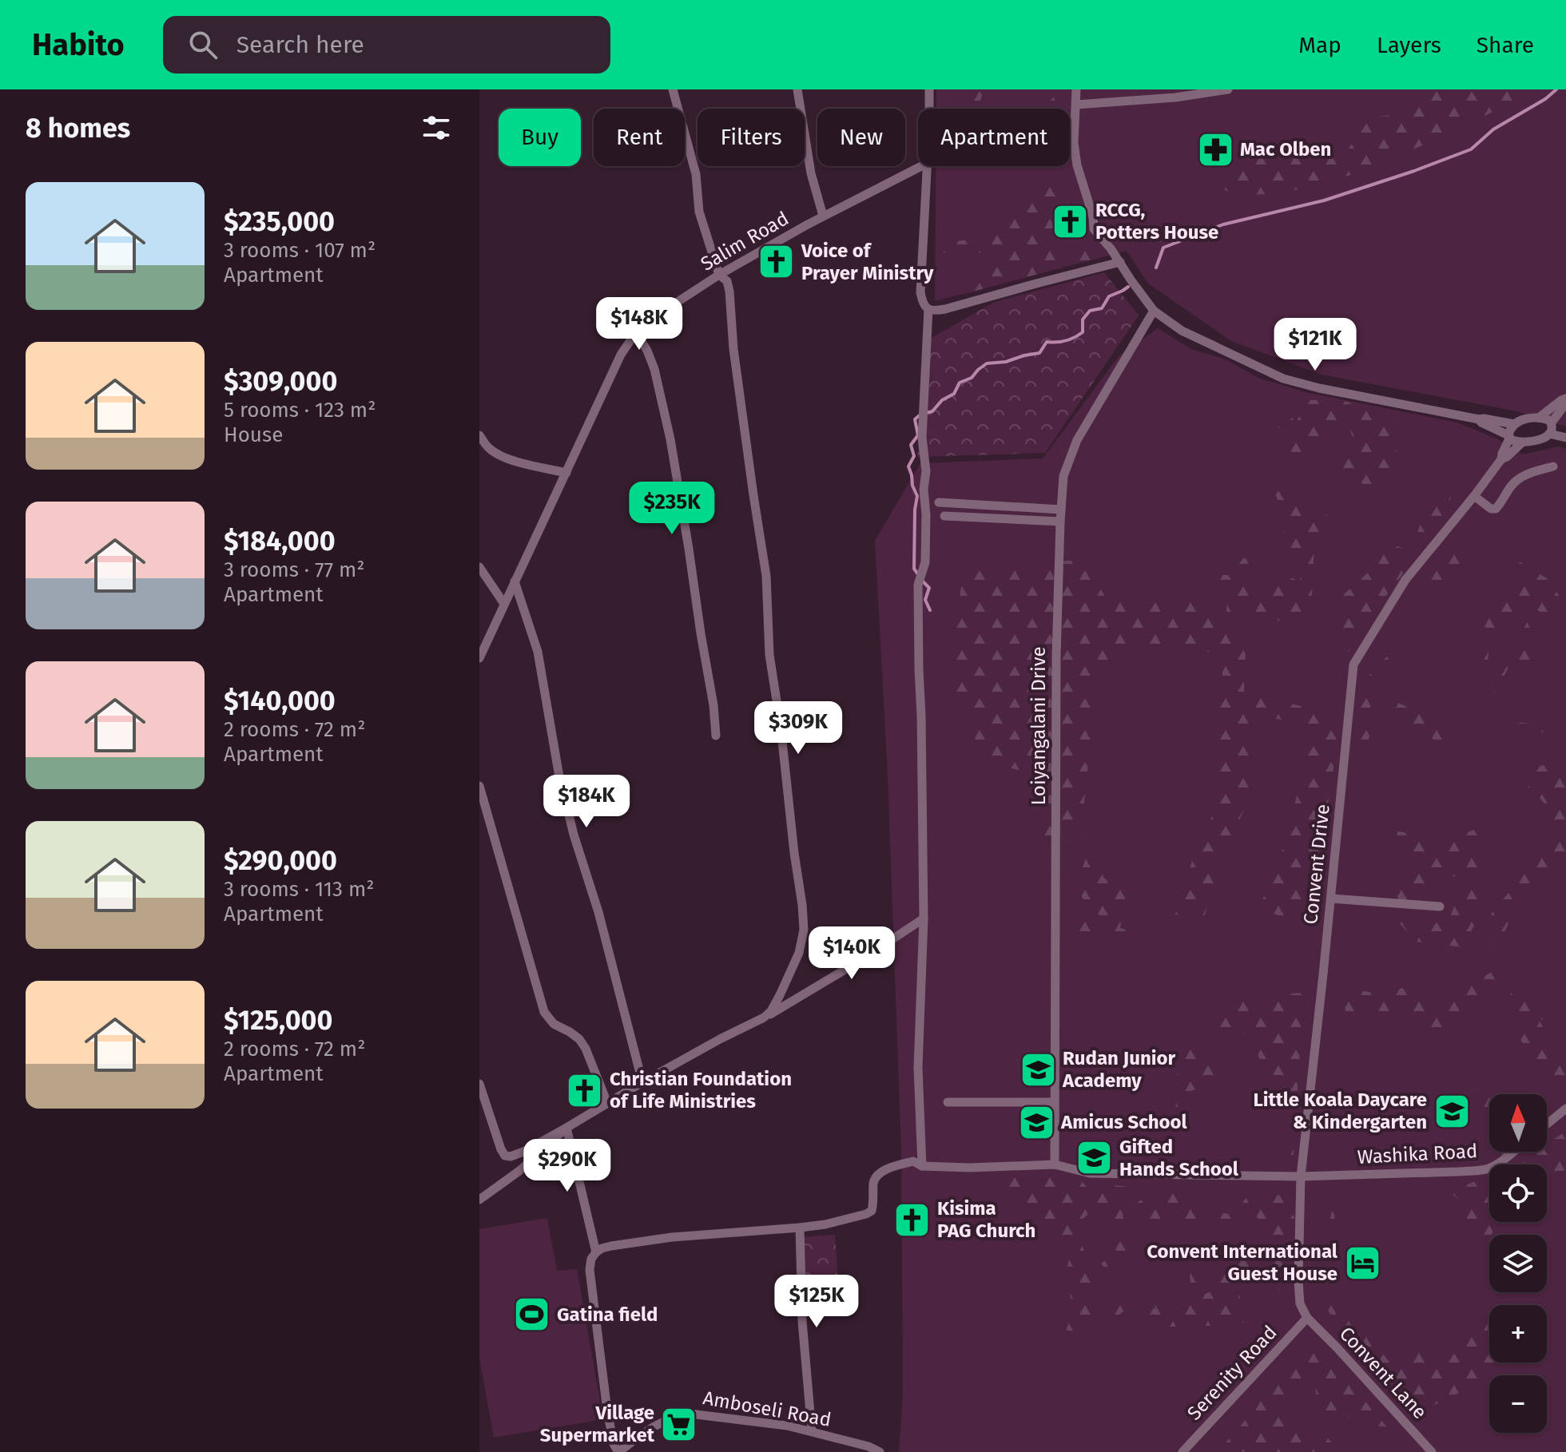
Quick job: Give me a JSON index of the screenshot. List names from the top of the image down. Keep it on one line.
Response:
{"streets":{"street":["Salim Road","Loiyangalani Drive","Convent Drive","Washika Road","Serenity Road","Convent Lane","Amboseli Road"]},"crossings":[["Convent Drive","Washika Road"],["Convent Drive","Serenity Road"],["Convent Drive","Convent Lane"],["Serenity Road","Convent Lane"]],"places":{"pharmacy":["Mac Olben"],"church":["RCCG, Potters House","Voice of Prayer Ministry","Christian Foundation of Life Ministries","Kisima PAG Church"],"school or university":["Rudan Junior Academy","Little Koala Daycare & Kindergarten","Amicus School","Gifted Hands School"],"hotel":["Convent International Guest House"],"sports":["Gatina field"],"supermarket":["Village Supermarket"]},"north":"top","page":{"header":"Habito","search":"Search here","nav":["Map","Layers","Share"],"heading":"8 homes","chip":["Buy","Rent","Filters","New","Apartment"],"list":[{"name":"$235,000","note":"3 rooms · 107 m² · Apartment"},{"name":"$309,000","note":"5 rooms · 123 m² · House"},{"name":"$184,000","note":"3 rooms · 77 m² · Apartment"},{"name":"$140,000","note":"2 rooms · 72 m² · Apartment"},{"name":"$290,000","note":"3 rooms · 113 m² · Apartment"},{"name":"$125,000","note":"2 rooms · 72 m² · Apartment"}],"price":["$148K","$121K","$235K","$309K","$184K","$140K","$290K","$125K"],"map_buttons":["+","−"]}}
